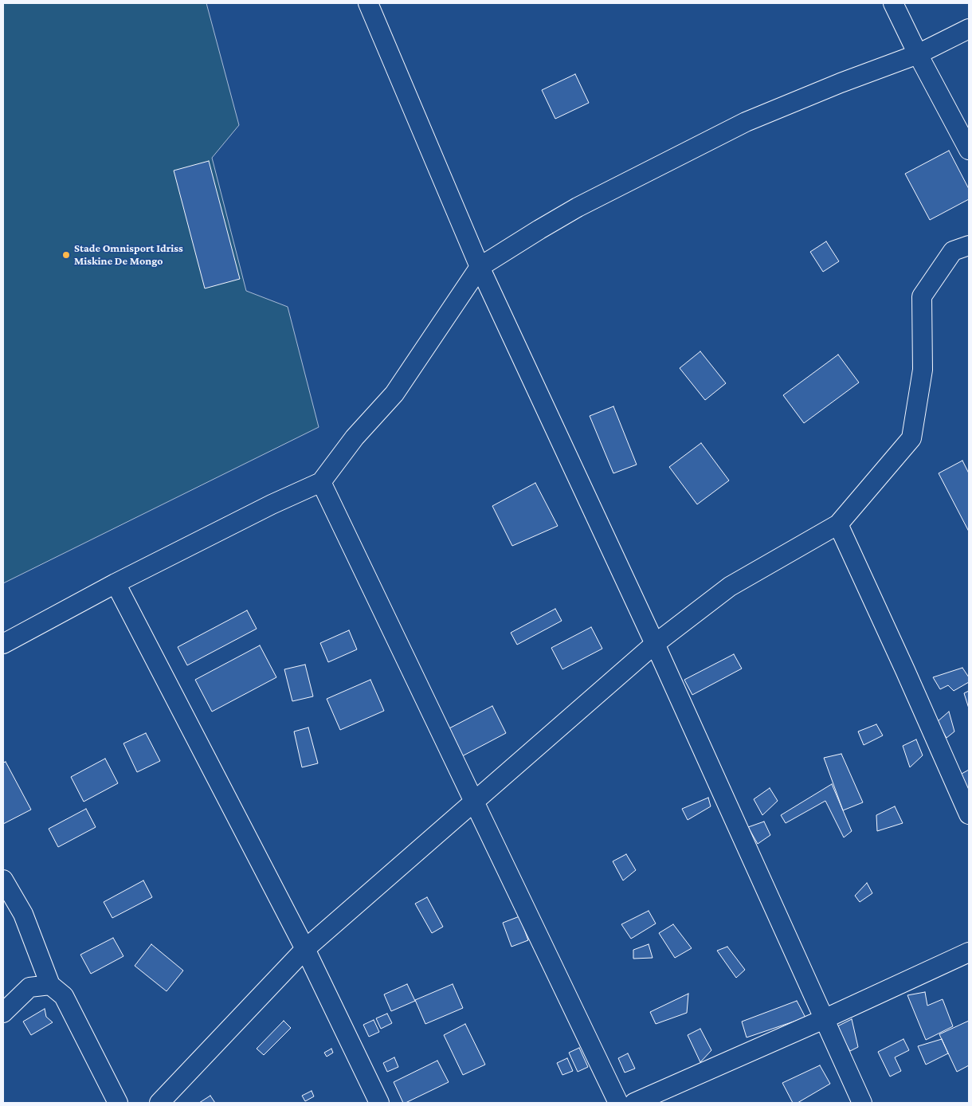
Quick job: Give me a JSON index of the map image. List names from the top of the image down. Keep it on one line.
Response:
{"places":["Stade Omnisport Idriss Miskine De Mongo"]}
